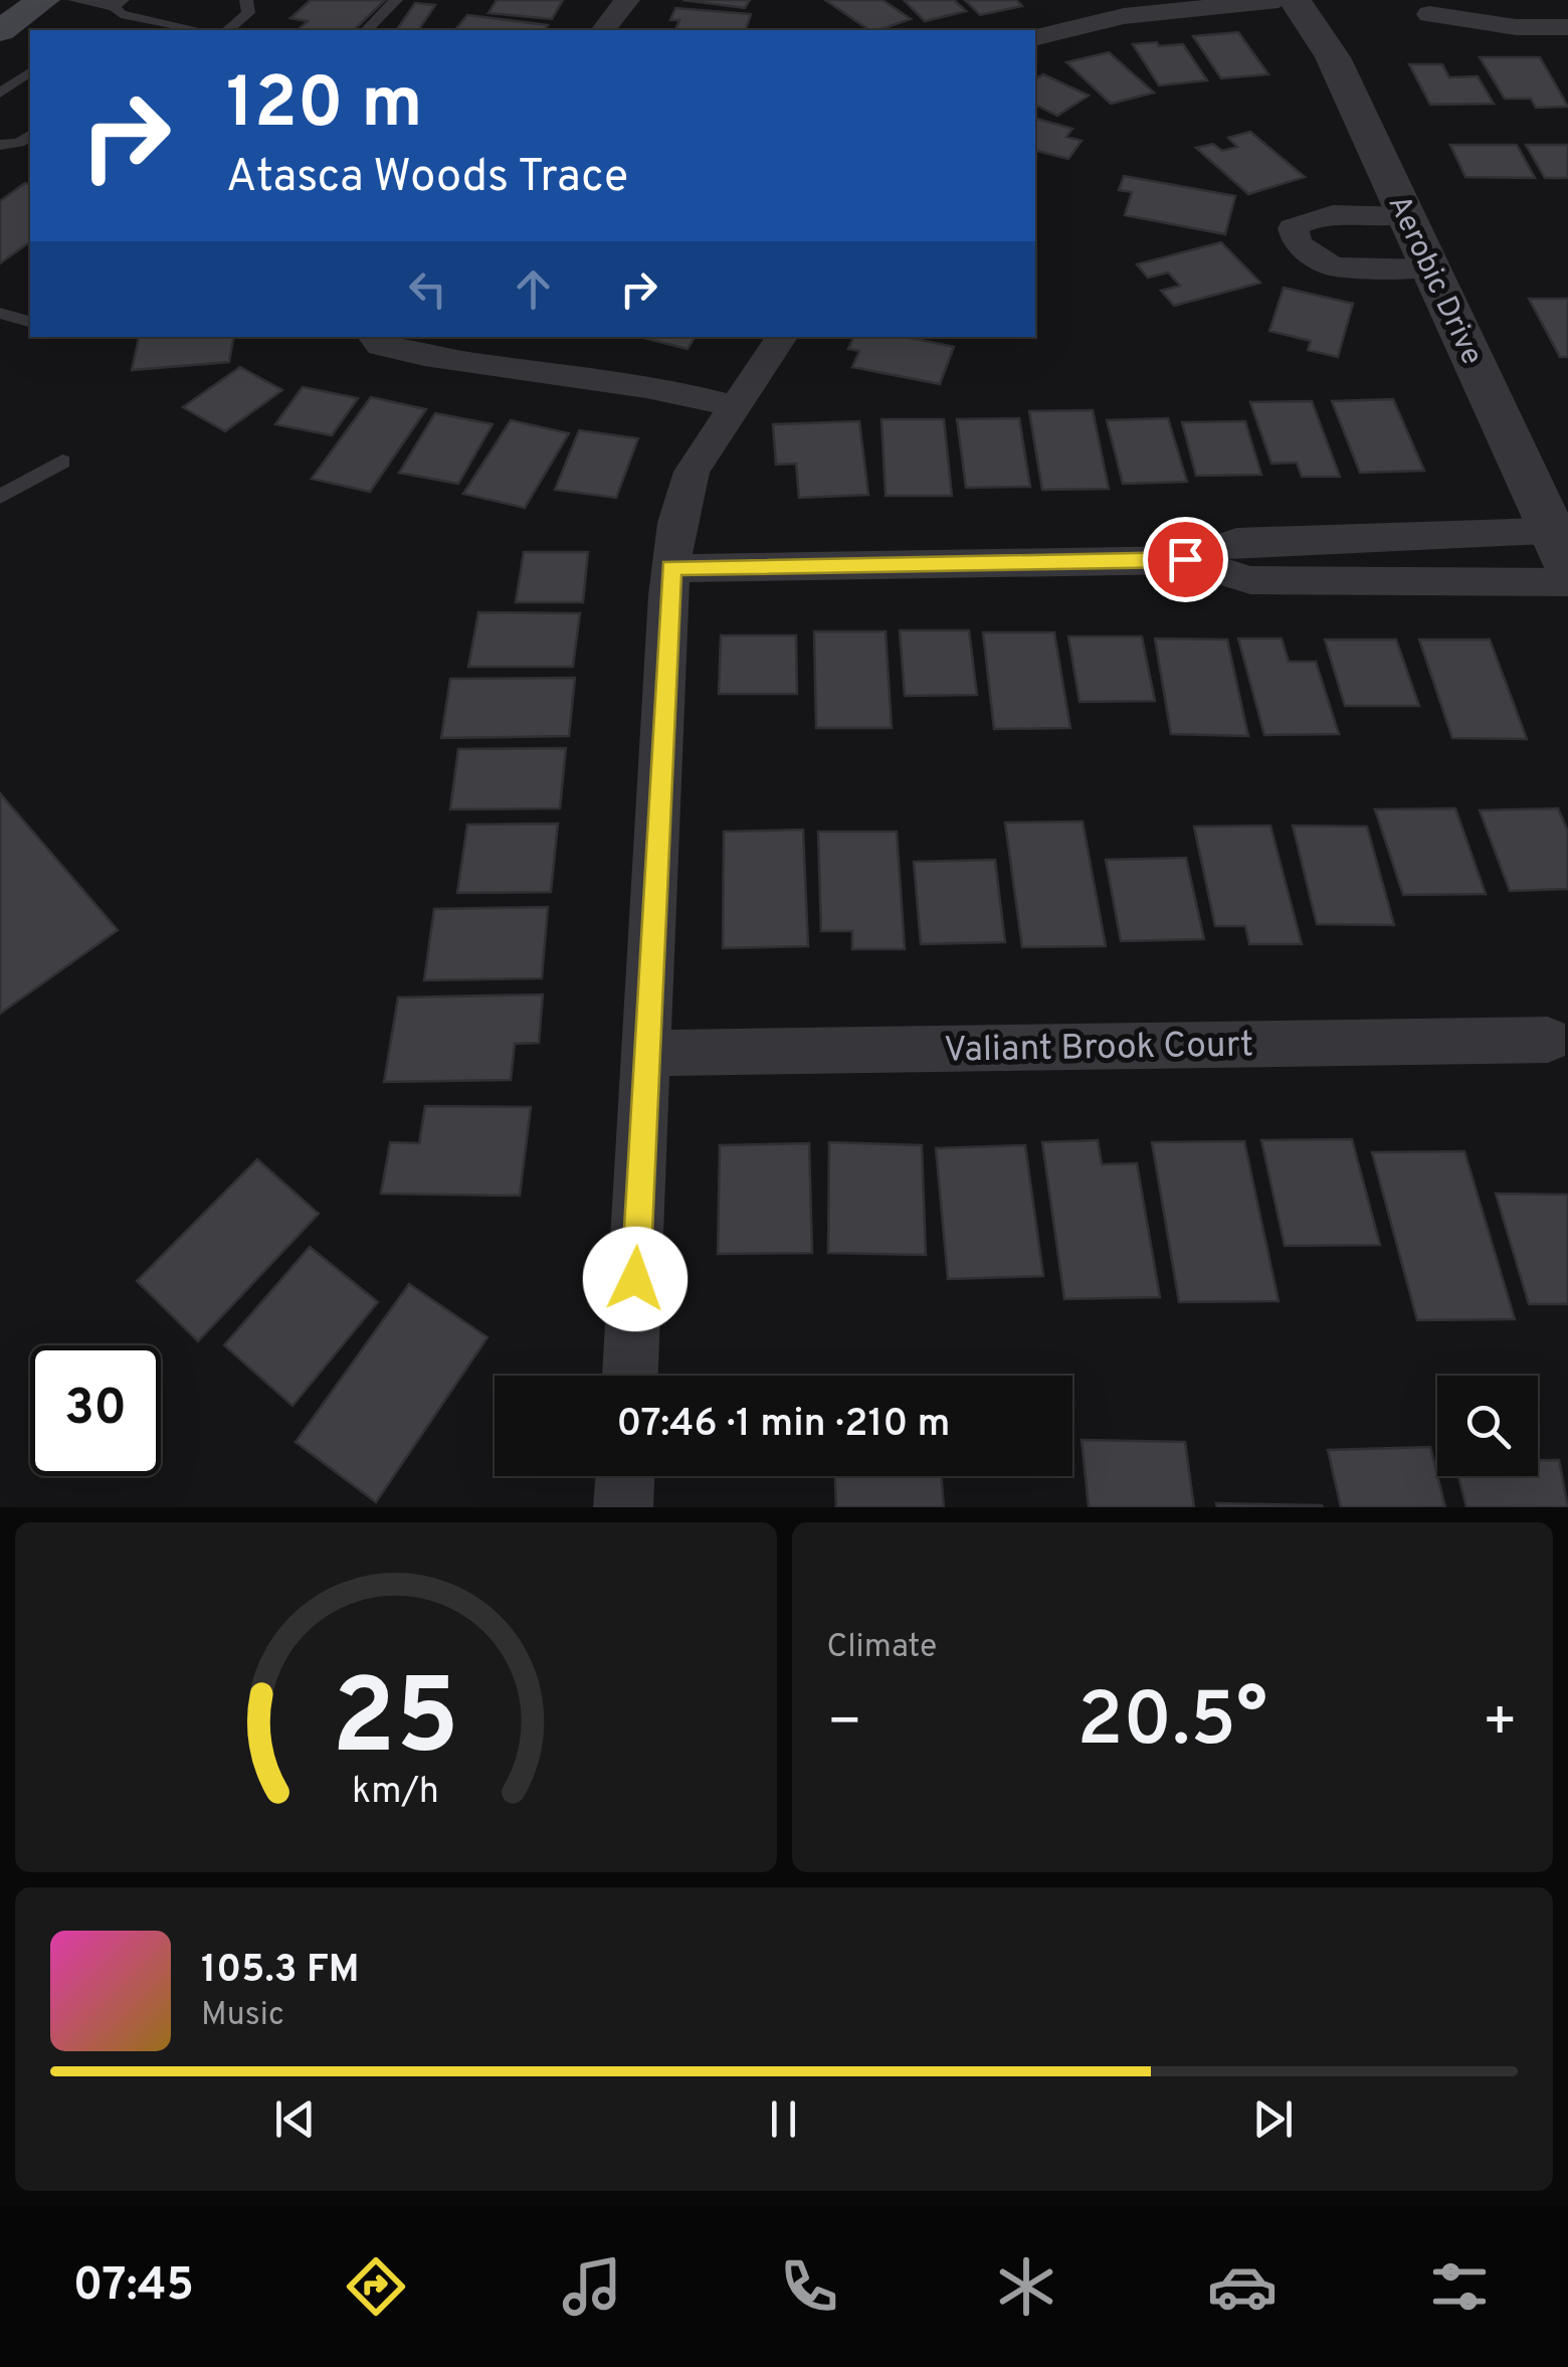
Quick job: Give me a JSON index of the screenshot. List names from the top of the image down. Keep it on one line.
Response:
{"streets":{"street":["Aerobic Drive","Valiant Brook Court"]},"page":{"turn":["120 m","Atasca Woods Trace"],"limit":"30","trip":"07:46 · 1 min · 210 m","tile":"Climate","heat":["−","20.5°","+"],"song":["105.3 FM","Music"],"tabs":"07:45","gauge":["25","km/h"]}}
